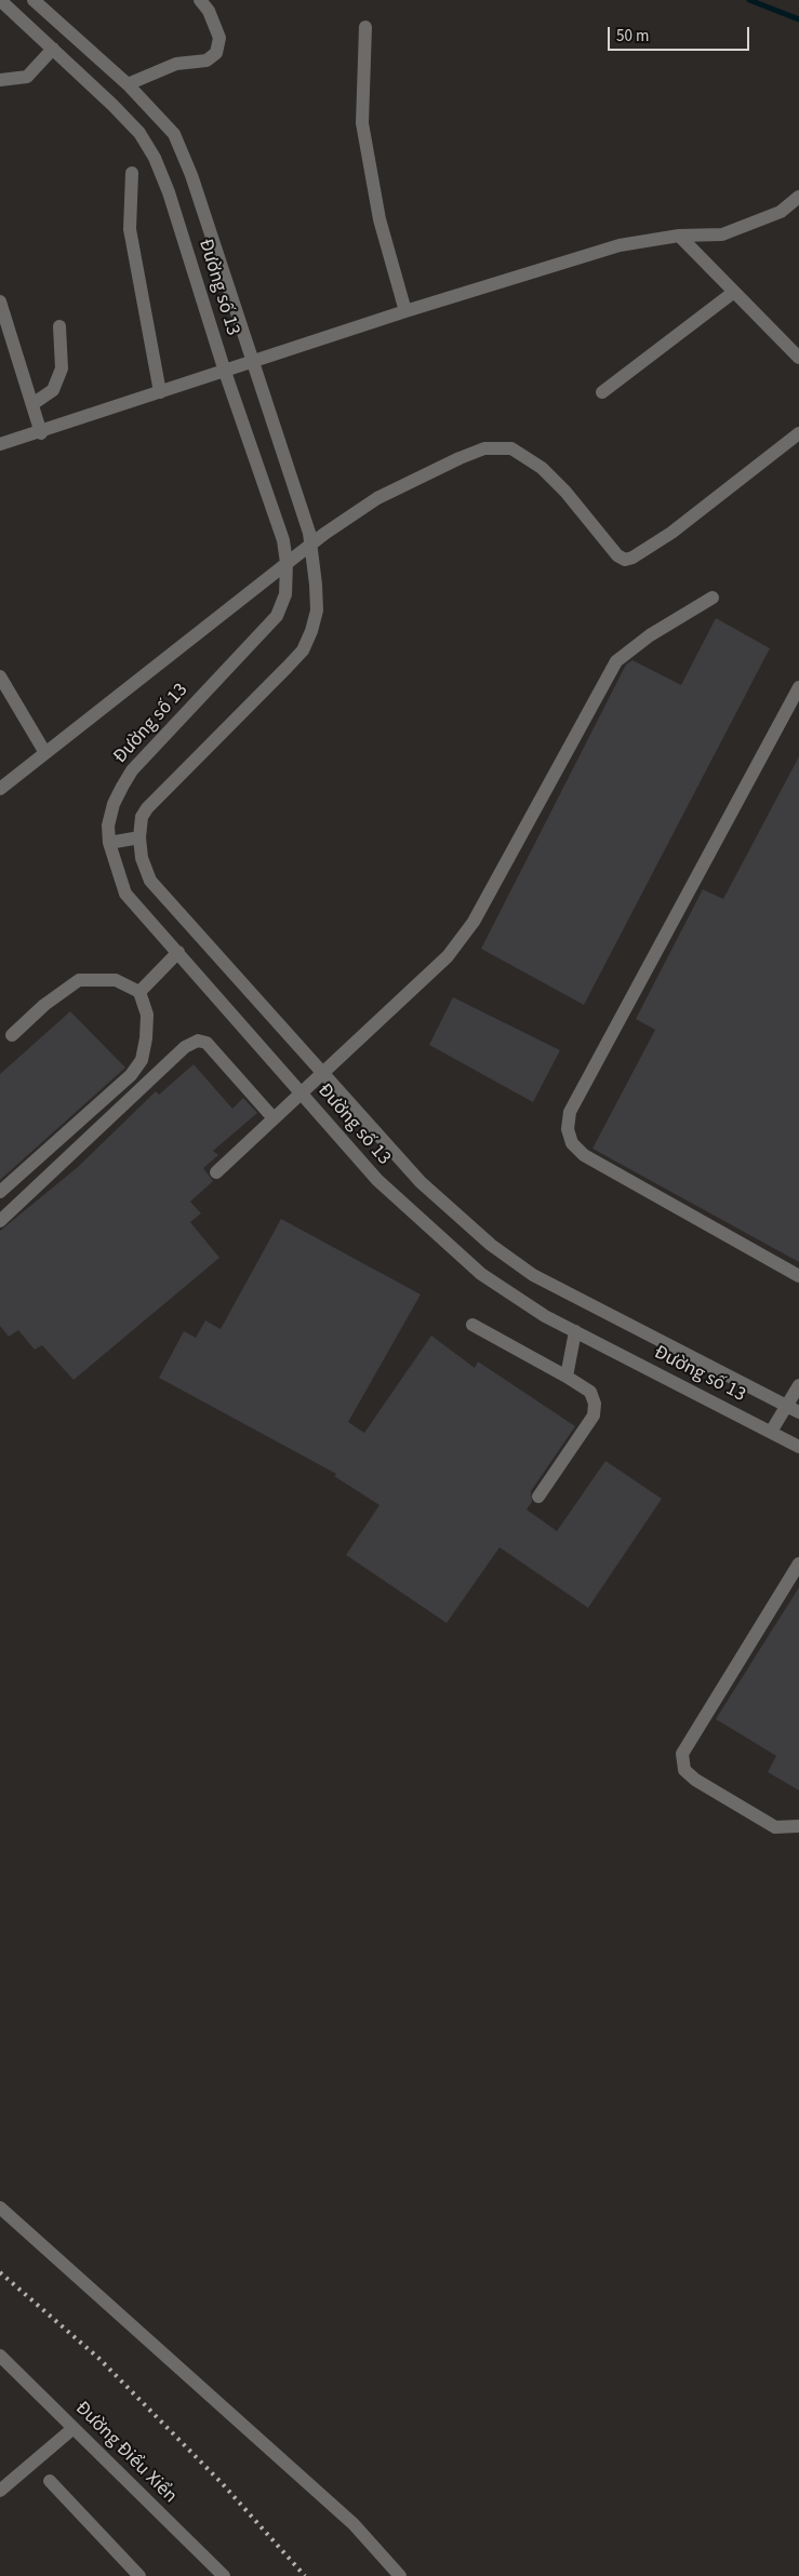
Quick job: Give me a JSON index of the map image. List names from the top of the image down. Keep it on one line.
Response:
{"streets":{"street":["Đường số 13","Đường Điểu Xiển"]},"scale_bar":"50 m"}
